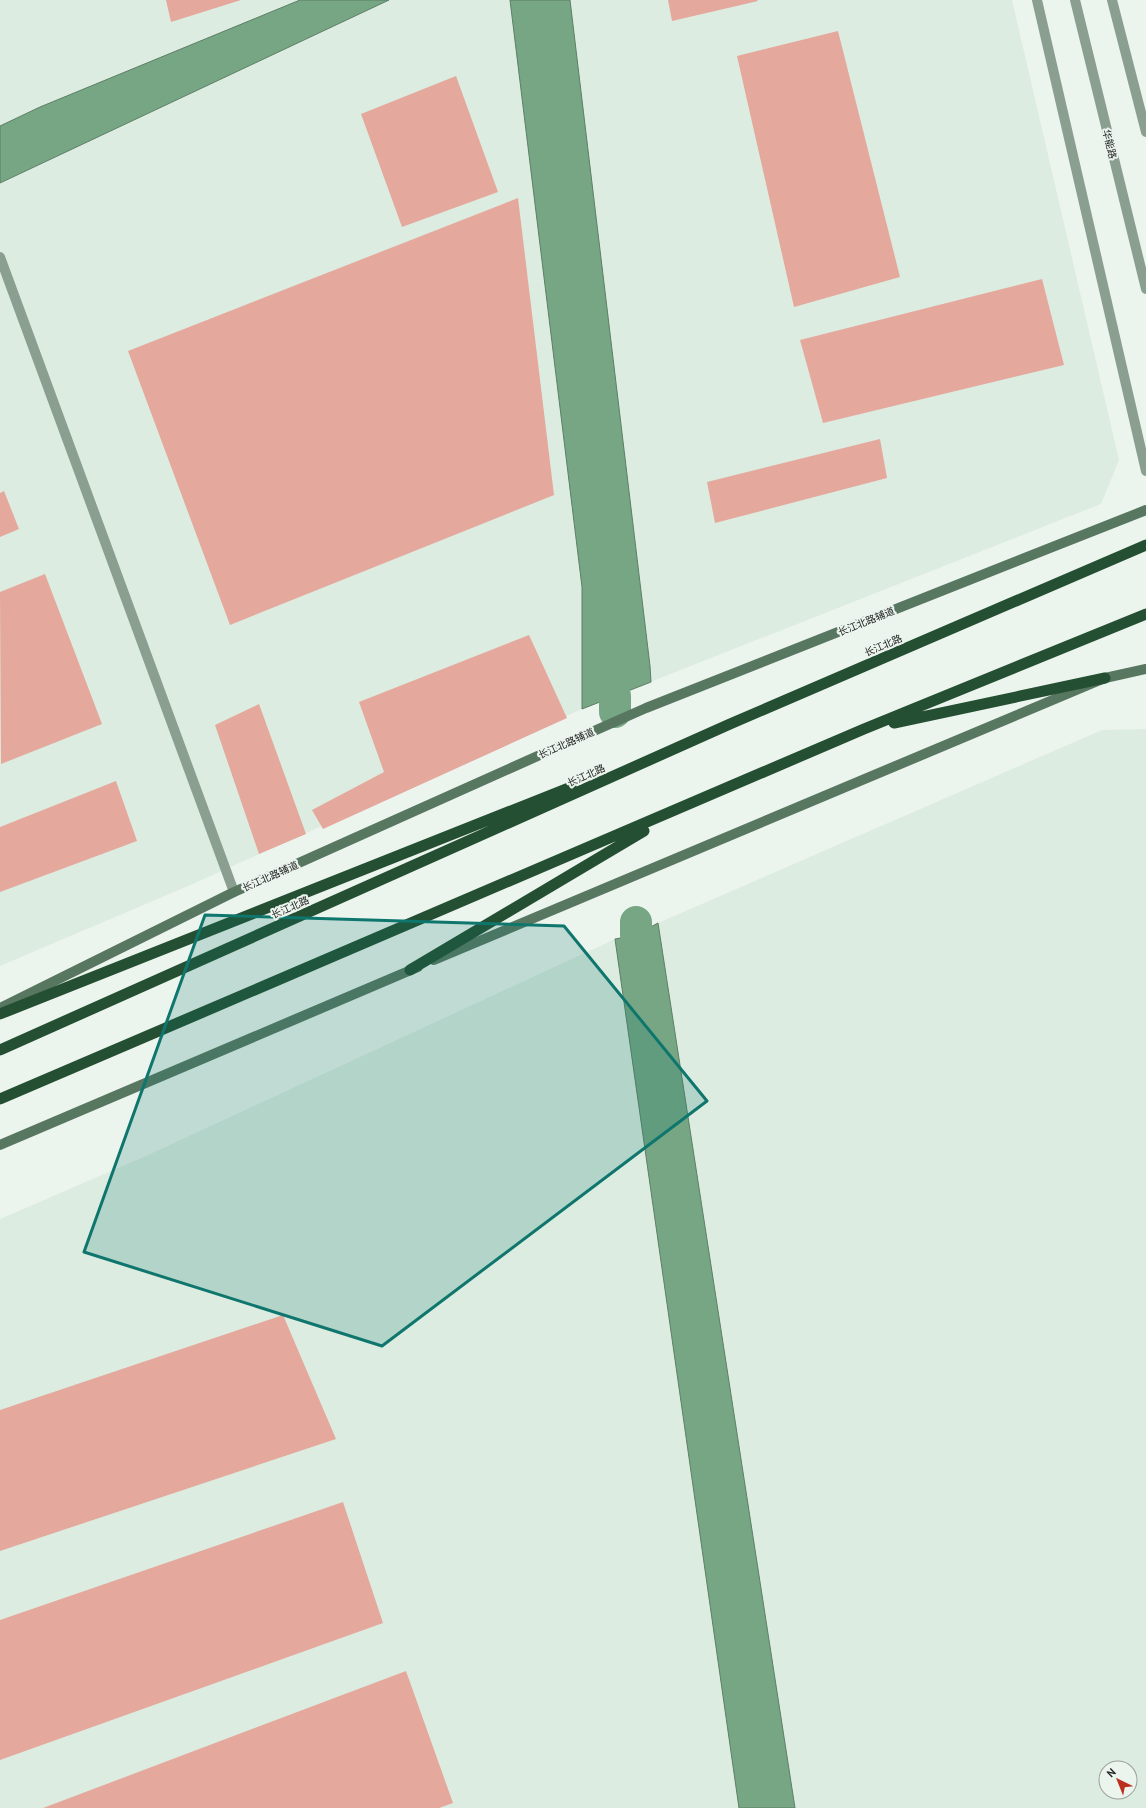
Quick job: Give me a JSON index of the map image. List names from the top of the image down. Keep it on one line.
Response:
{"streets":{"highway":["长江北路"],"main road":["长江北路辅道"],"street":["华能路"]},"north":"top left"}
